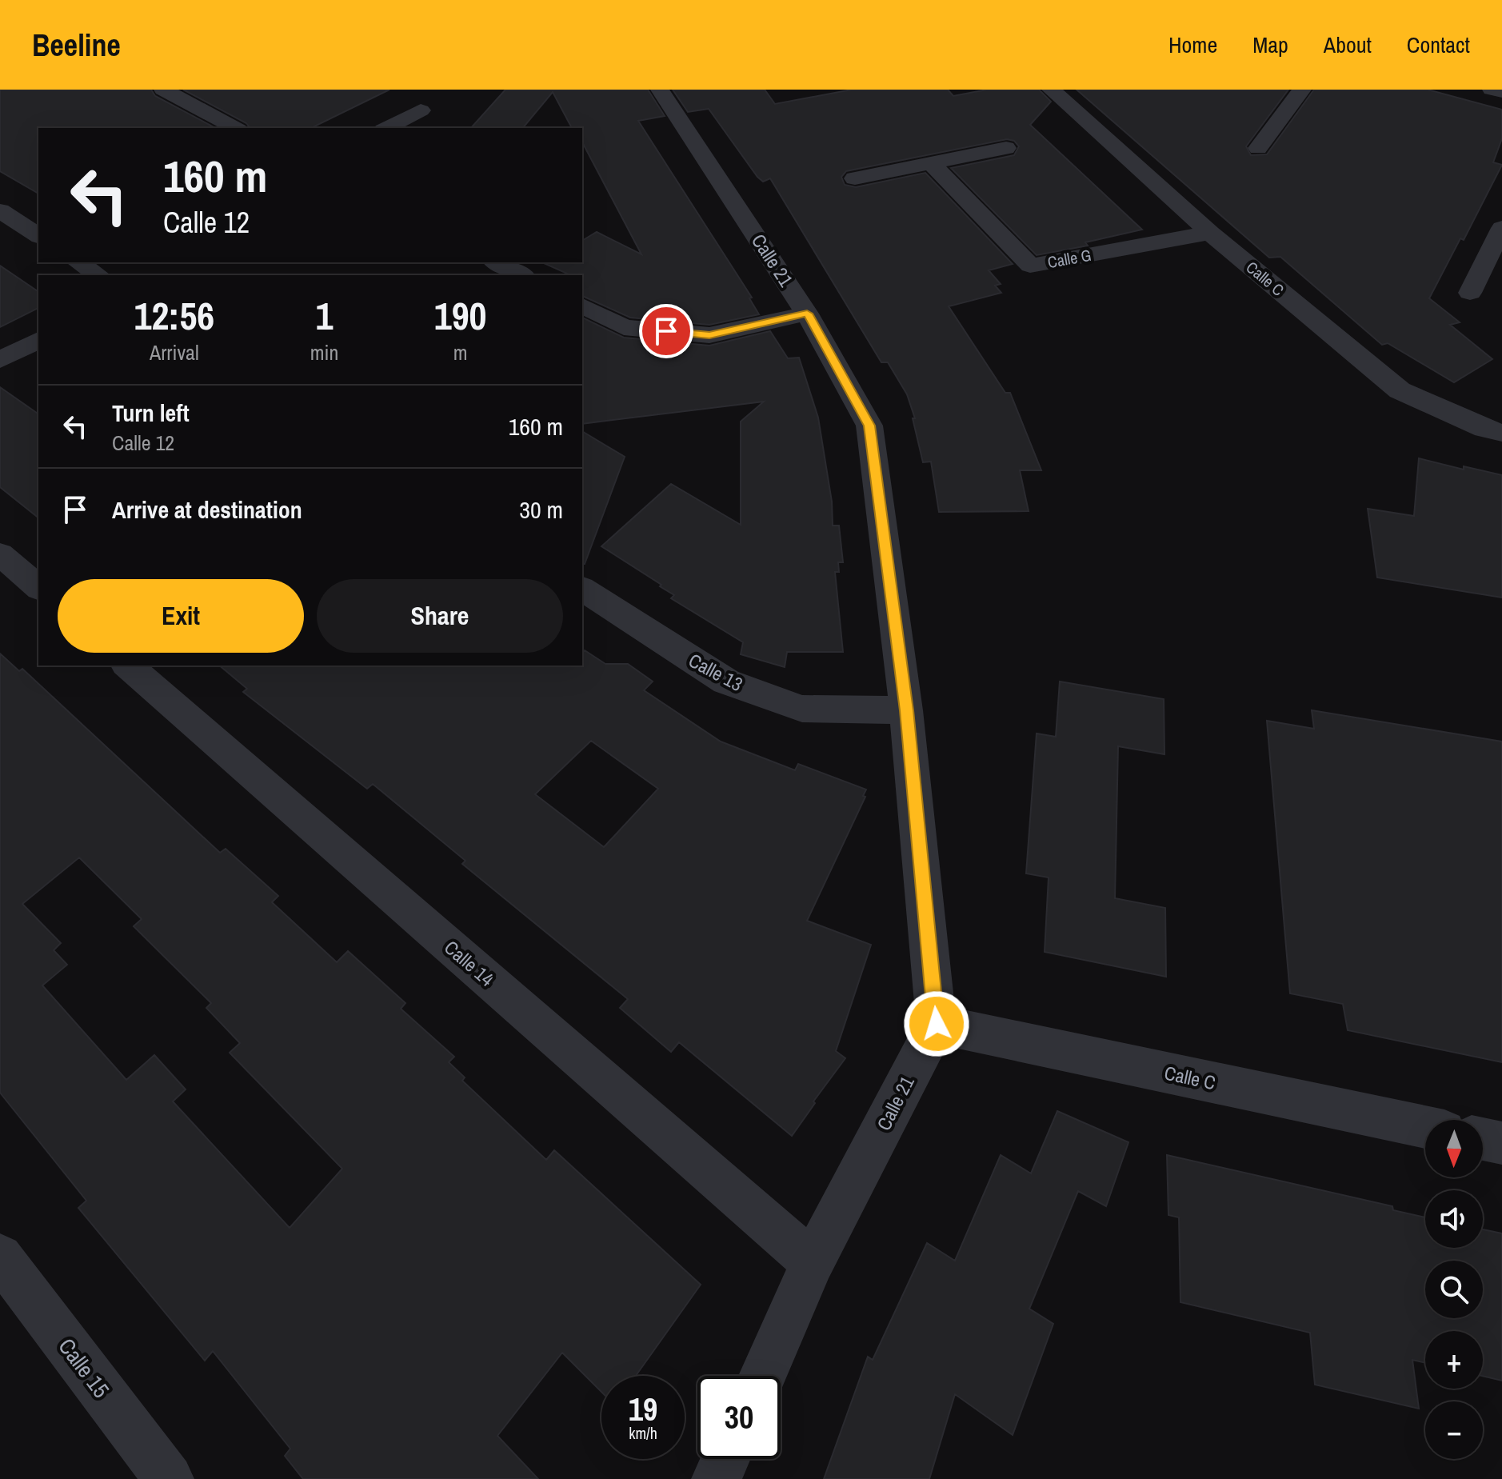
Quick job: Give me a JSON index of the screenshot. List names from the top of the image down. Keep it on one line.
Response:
{"streets":{"street":["Calle G","Calle 21","Calle C","Calle 13","Calle 14","Calle 15"]},"crossings":[["Calle G","Calle C"],["Calle 21","Calle C"],["Calle 21","Calle 13"],["Calle 21","Calle 14"]],"north":"bottom","page":{"header":"Beeline","nav":["Home","Map","About","Contact"],"turn":["160 m","Calle 12"],"eta":["12:56","Arrival","1","min","190","m"],"list":[{"name":"Turn left","note":"Calle 12","value":"160 m"},{"name":"Arrive at destination","value":"30 m"}],"buttons":["Exit","Share"],"map_buttons":["+","−"],"speed":"19 km/h","limit":"30"}}
